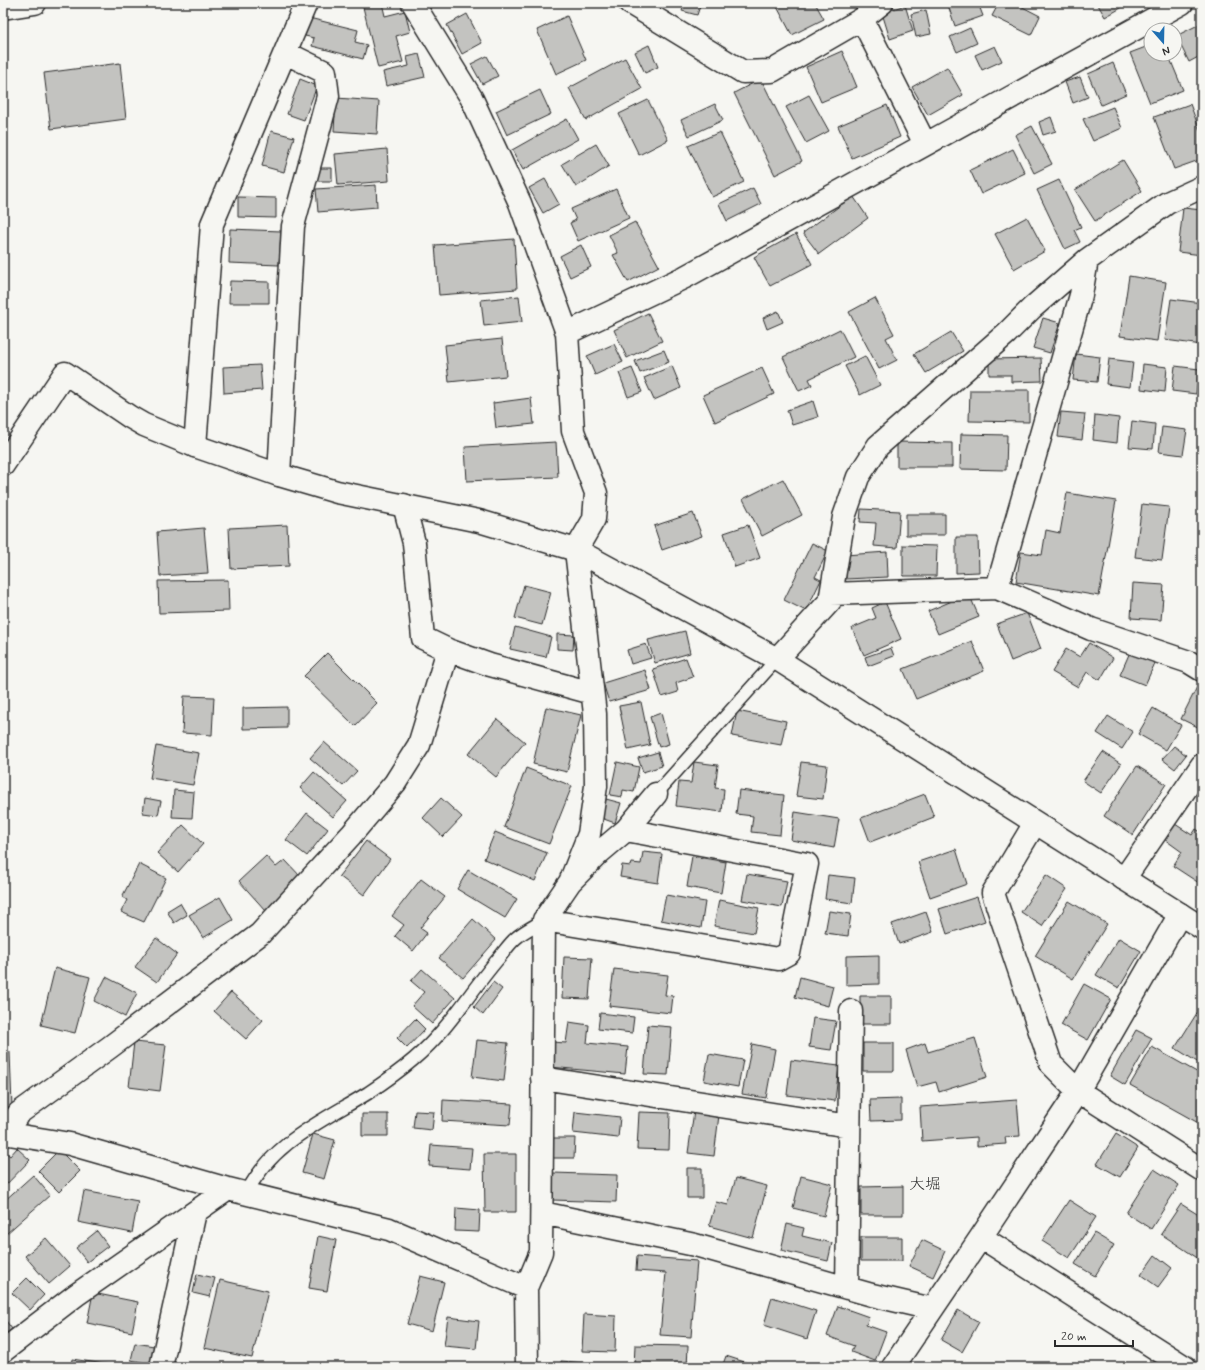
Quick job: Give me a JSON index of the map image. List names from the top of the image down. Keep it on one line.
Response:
{"districts":["大堀"],"scale_bar":"20 m","north":"bottom"}
